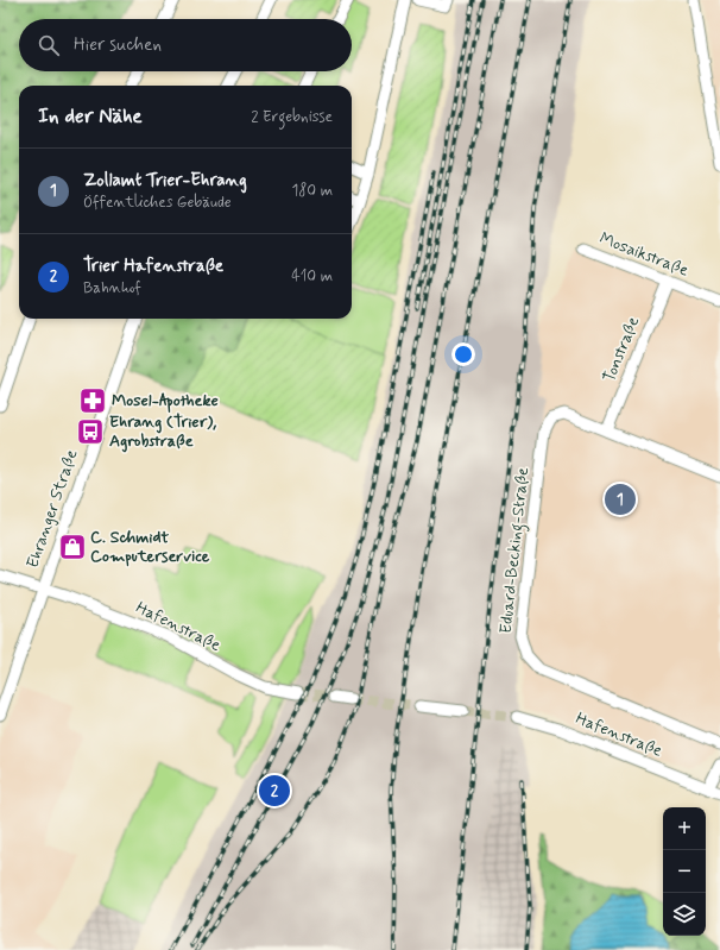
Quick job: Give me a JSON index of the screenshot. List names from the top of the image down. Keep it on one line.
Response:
{"streets":{"street":["Mosaikstraße","Tonstraße","Ehranger Straße","Eduard-Becking-Straße","Hafenstraße"]},"crossings":[["Mosaikstraße","Tonstraße"],["Tonstraße","Eduard-Becking-Straße"],["Ehranger Straße","Hafenstraße"]],"places":{"pharmacy":["Mosel-Apotheke"],"bus stop":["Ehrang (Trier), Agrobstraße"],"shop":["C. Schmidt Computerservice"]},"page":{"search":"Hier suchen","heading":["In der Nähe","2 Ergebnisse"],"list":[{"mark":"1","name":"Zollamt Trier-Ehrang","note":"Öffentliches Gebäude","value":"180 m"},{"mark":"2","name":"Trier Hafenstraße","note":"Bahnhof","value":"410 m"}],"pins":["1","2"],"map_buttons":["+","−"]}}
